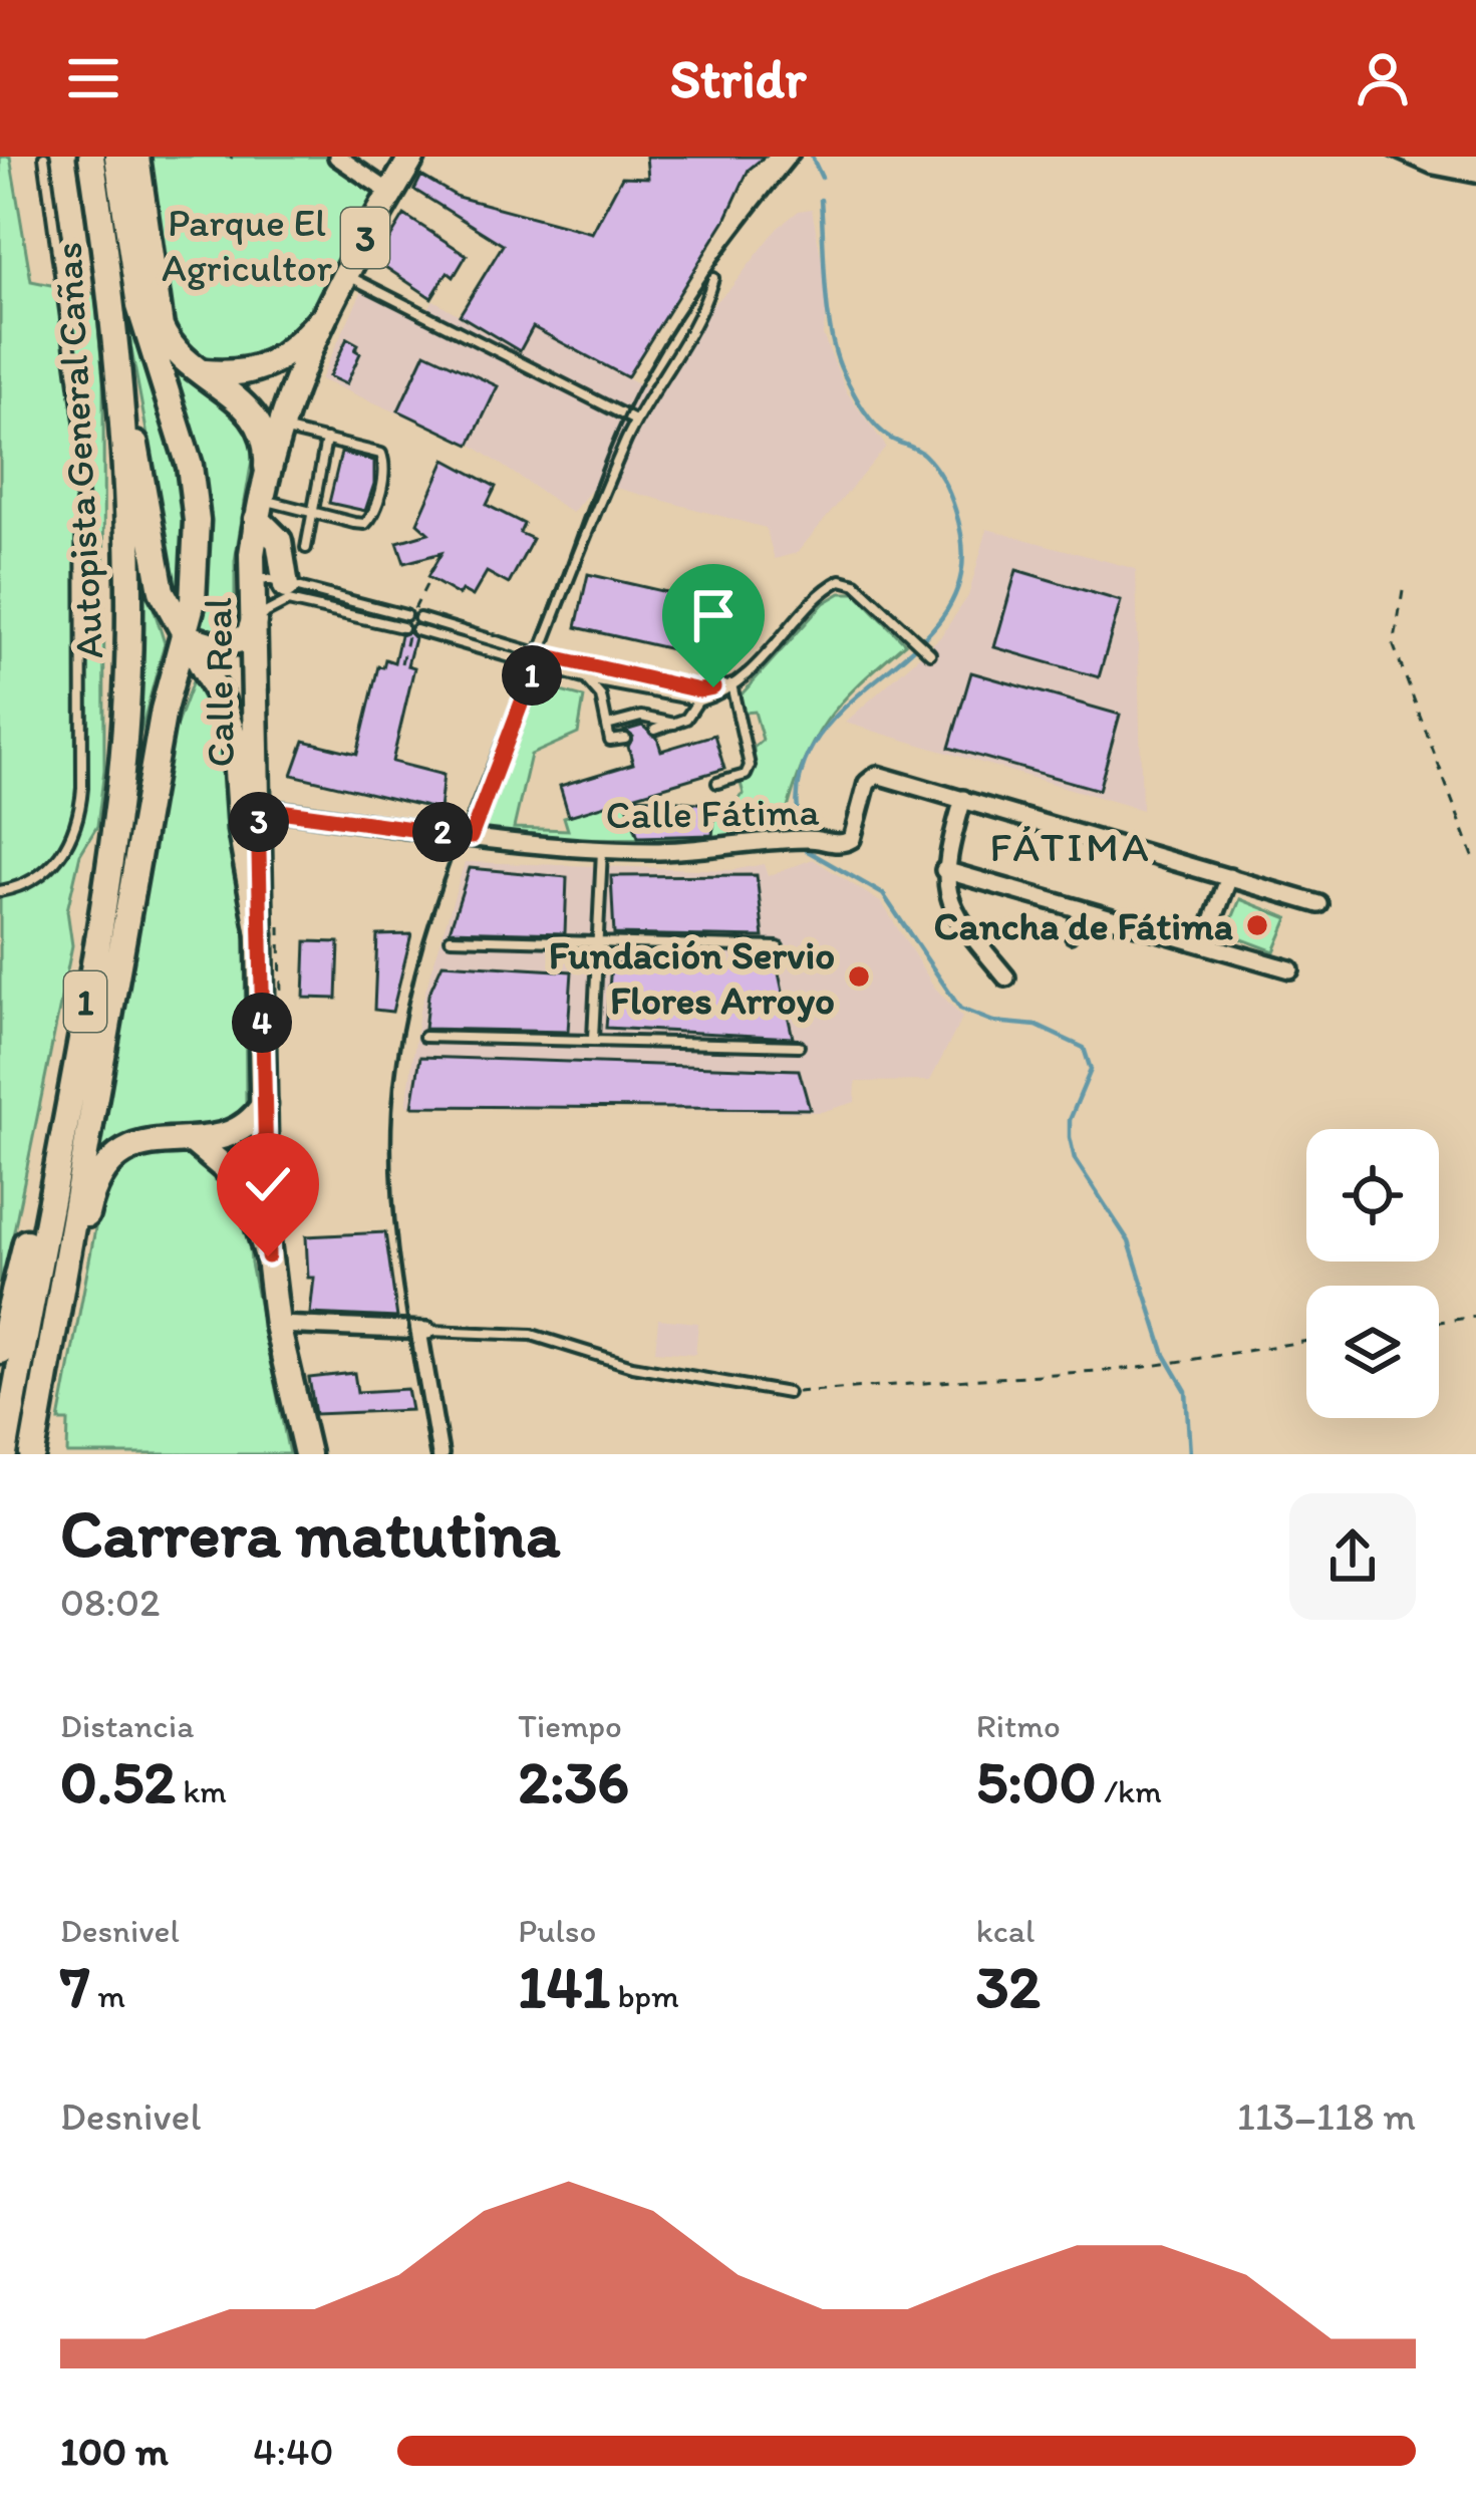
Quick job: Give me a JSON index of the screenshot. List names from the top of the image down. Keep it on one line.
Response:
{"streets":{"main road":["3","Autopista General Cañas","Calle Real","1"],"street":["Calle Fátima"]},"crossings":[["Calle Real","Calle Fátima"]],"districts":["FÁTIMA"],"parks":["Parque El Agricultor"],"places":["Cancha de Fátima","Fundación Servio Flores Arroyo"],"page":{"header":"Stridr","pins":["1","3","2","4"],"heading":["Carrera matutina","08:02"],"stats":[["Distancia","0.52 km"],["Tiempo","2:36"],["Ritmo","5:00 /km"],["Desnivel","7 m"],["Pulso","141 bpm"],["kcal","32"]],"chart":["Desnivel","113–118 m"],"list":[{"name":"100 m","note":"4:40"}]}}
